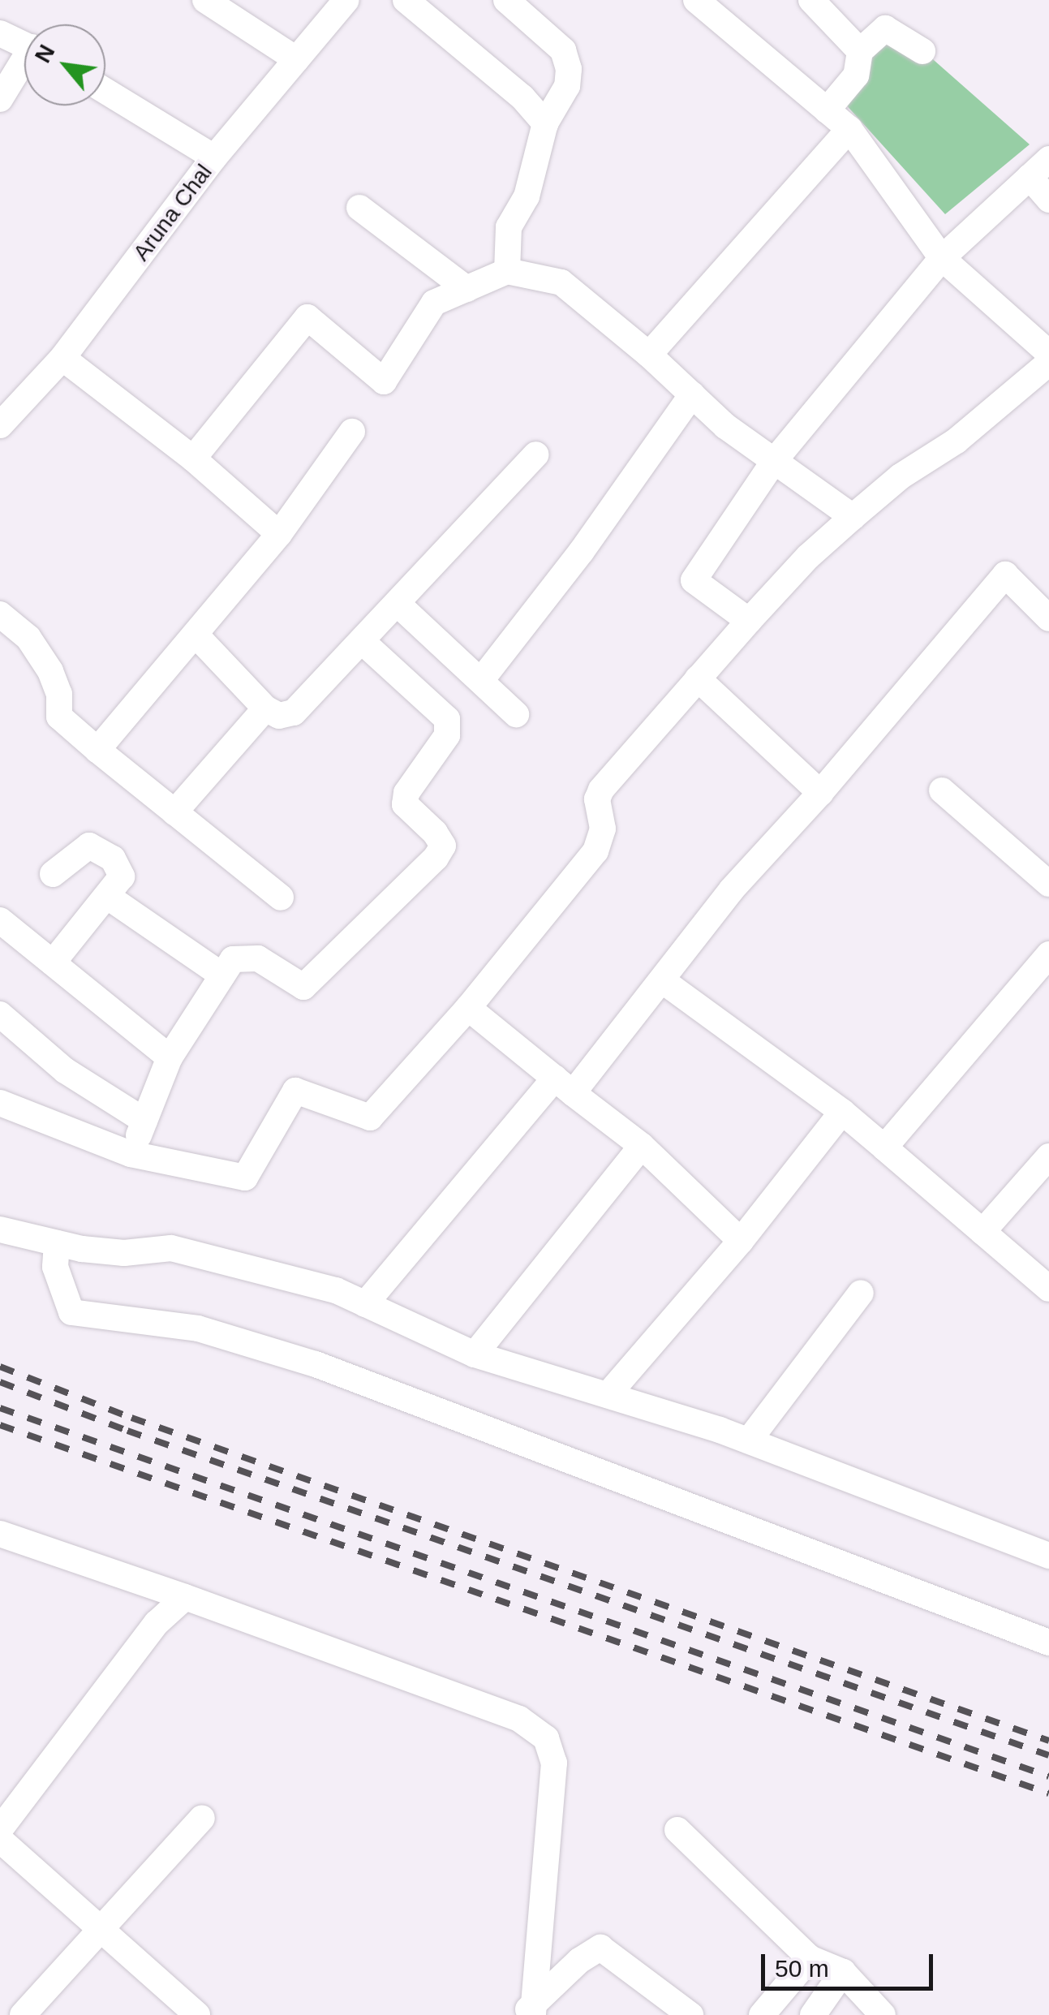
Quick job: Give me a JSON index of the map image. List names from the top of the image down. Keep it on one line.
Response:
{"streets":{"street":["Aruna Chal"]},"scale_bar":"50 m","north":"top left"}
